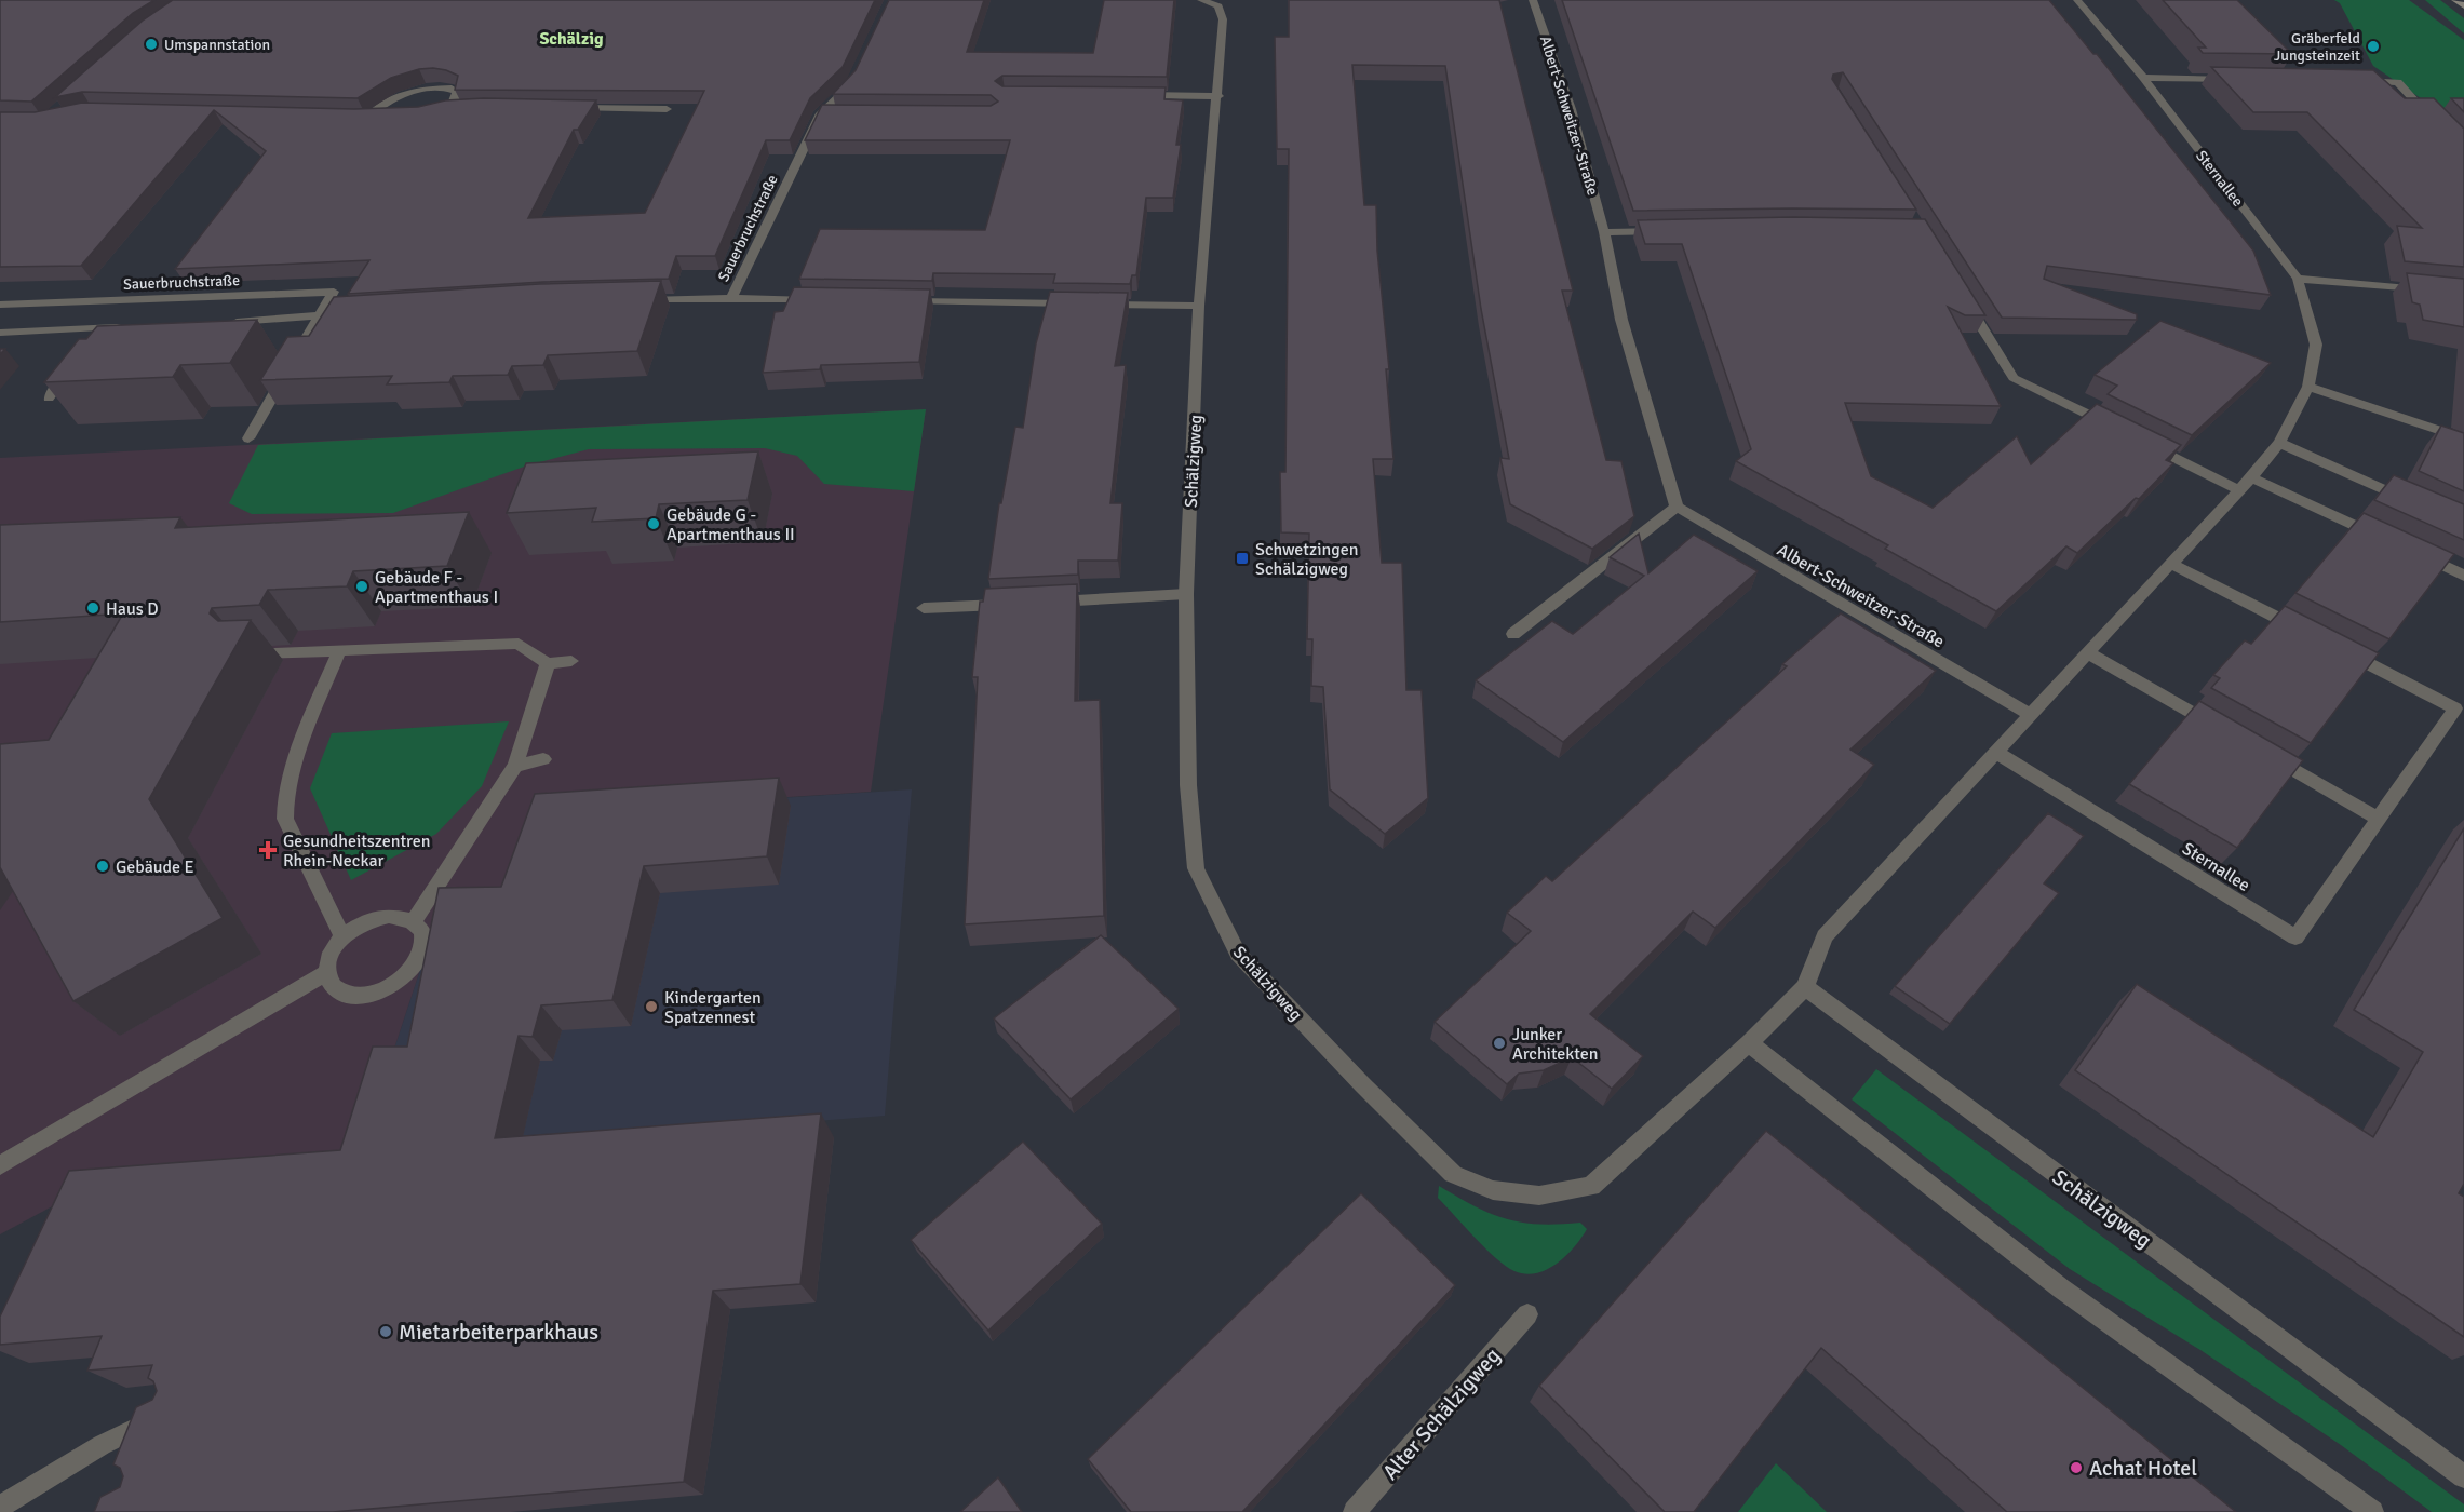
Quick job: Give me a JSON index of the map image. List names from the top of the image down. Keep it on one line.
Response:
{"streets":{"street":["Albert-Schweitzer-Straße","Sternallee","Sauerbruchstraße","Schälzigweg","Alter Schälzigweg"]},"crossings":[["Albert-Schweitzer-Straße","Sternallee"],["Sternallee","Schälzigweg"]],"districts":["Schälzig"],"places":{"other":["Umspannstation","Gräberfeld Jungsteinzeit","Gebäude G - Apartmenthaus II","Gebäude F - Apartmenthaus I","Haus D","Gebäude E","Kindergarten Spatzennest","Junker Architekten","Mietarbeiterparkhaus","Achat Hotel"],"transit":["Schwetzingen Schälzigweg"],"health":["Gesundheitszentren Rhein-Neckar"]}}
